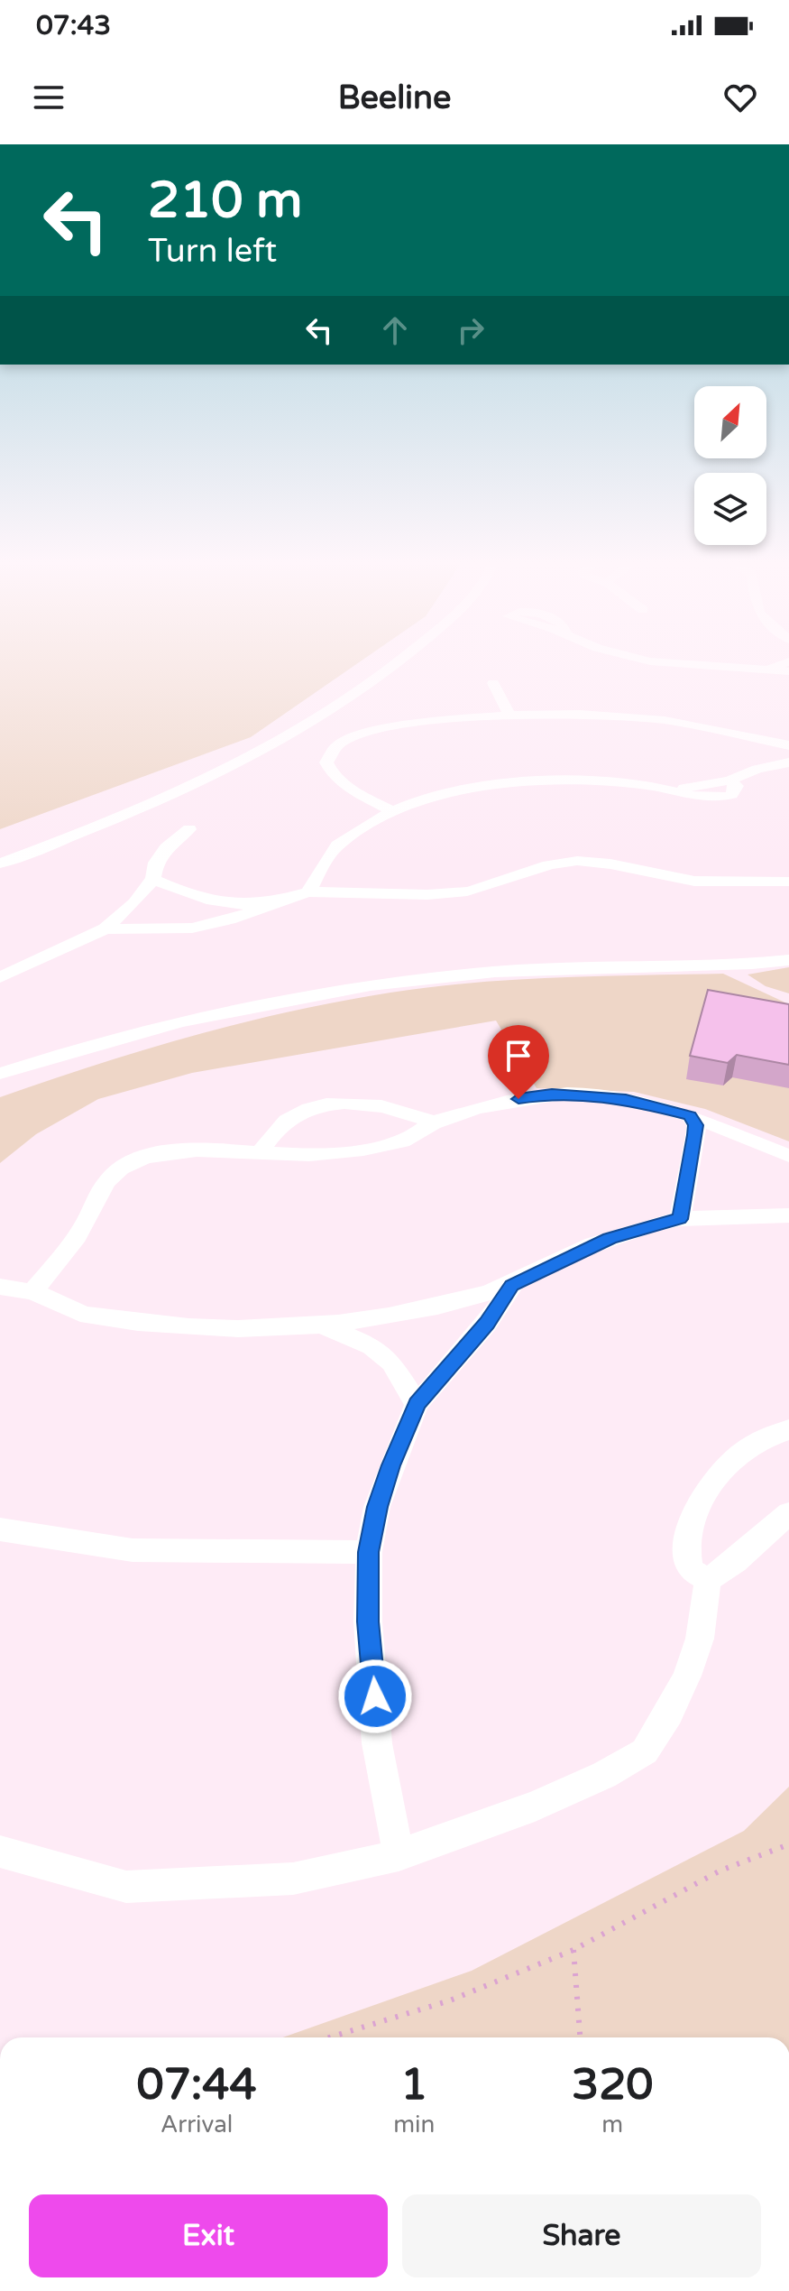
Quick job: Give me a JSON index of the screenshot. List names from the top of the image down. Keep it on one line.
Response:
{"north":"top right","page":{"status":"07:43","header":"Beeline","turn":["210 m","Turn left"],"eta":["07:44","Arrival","1","min","320","m"],"buttons":["Exit","Share"]}}
